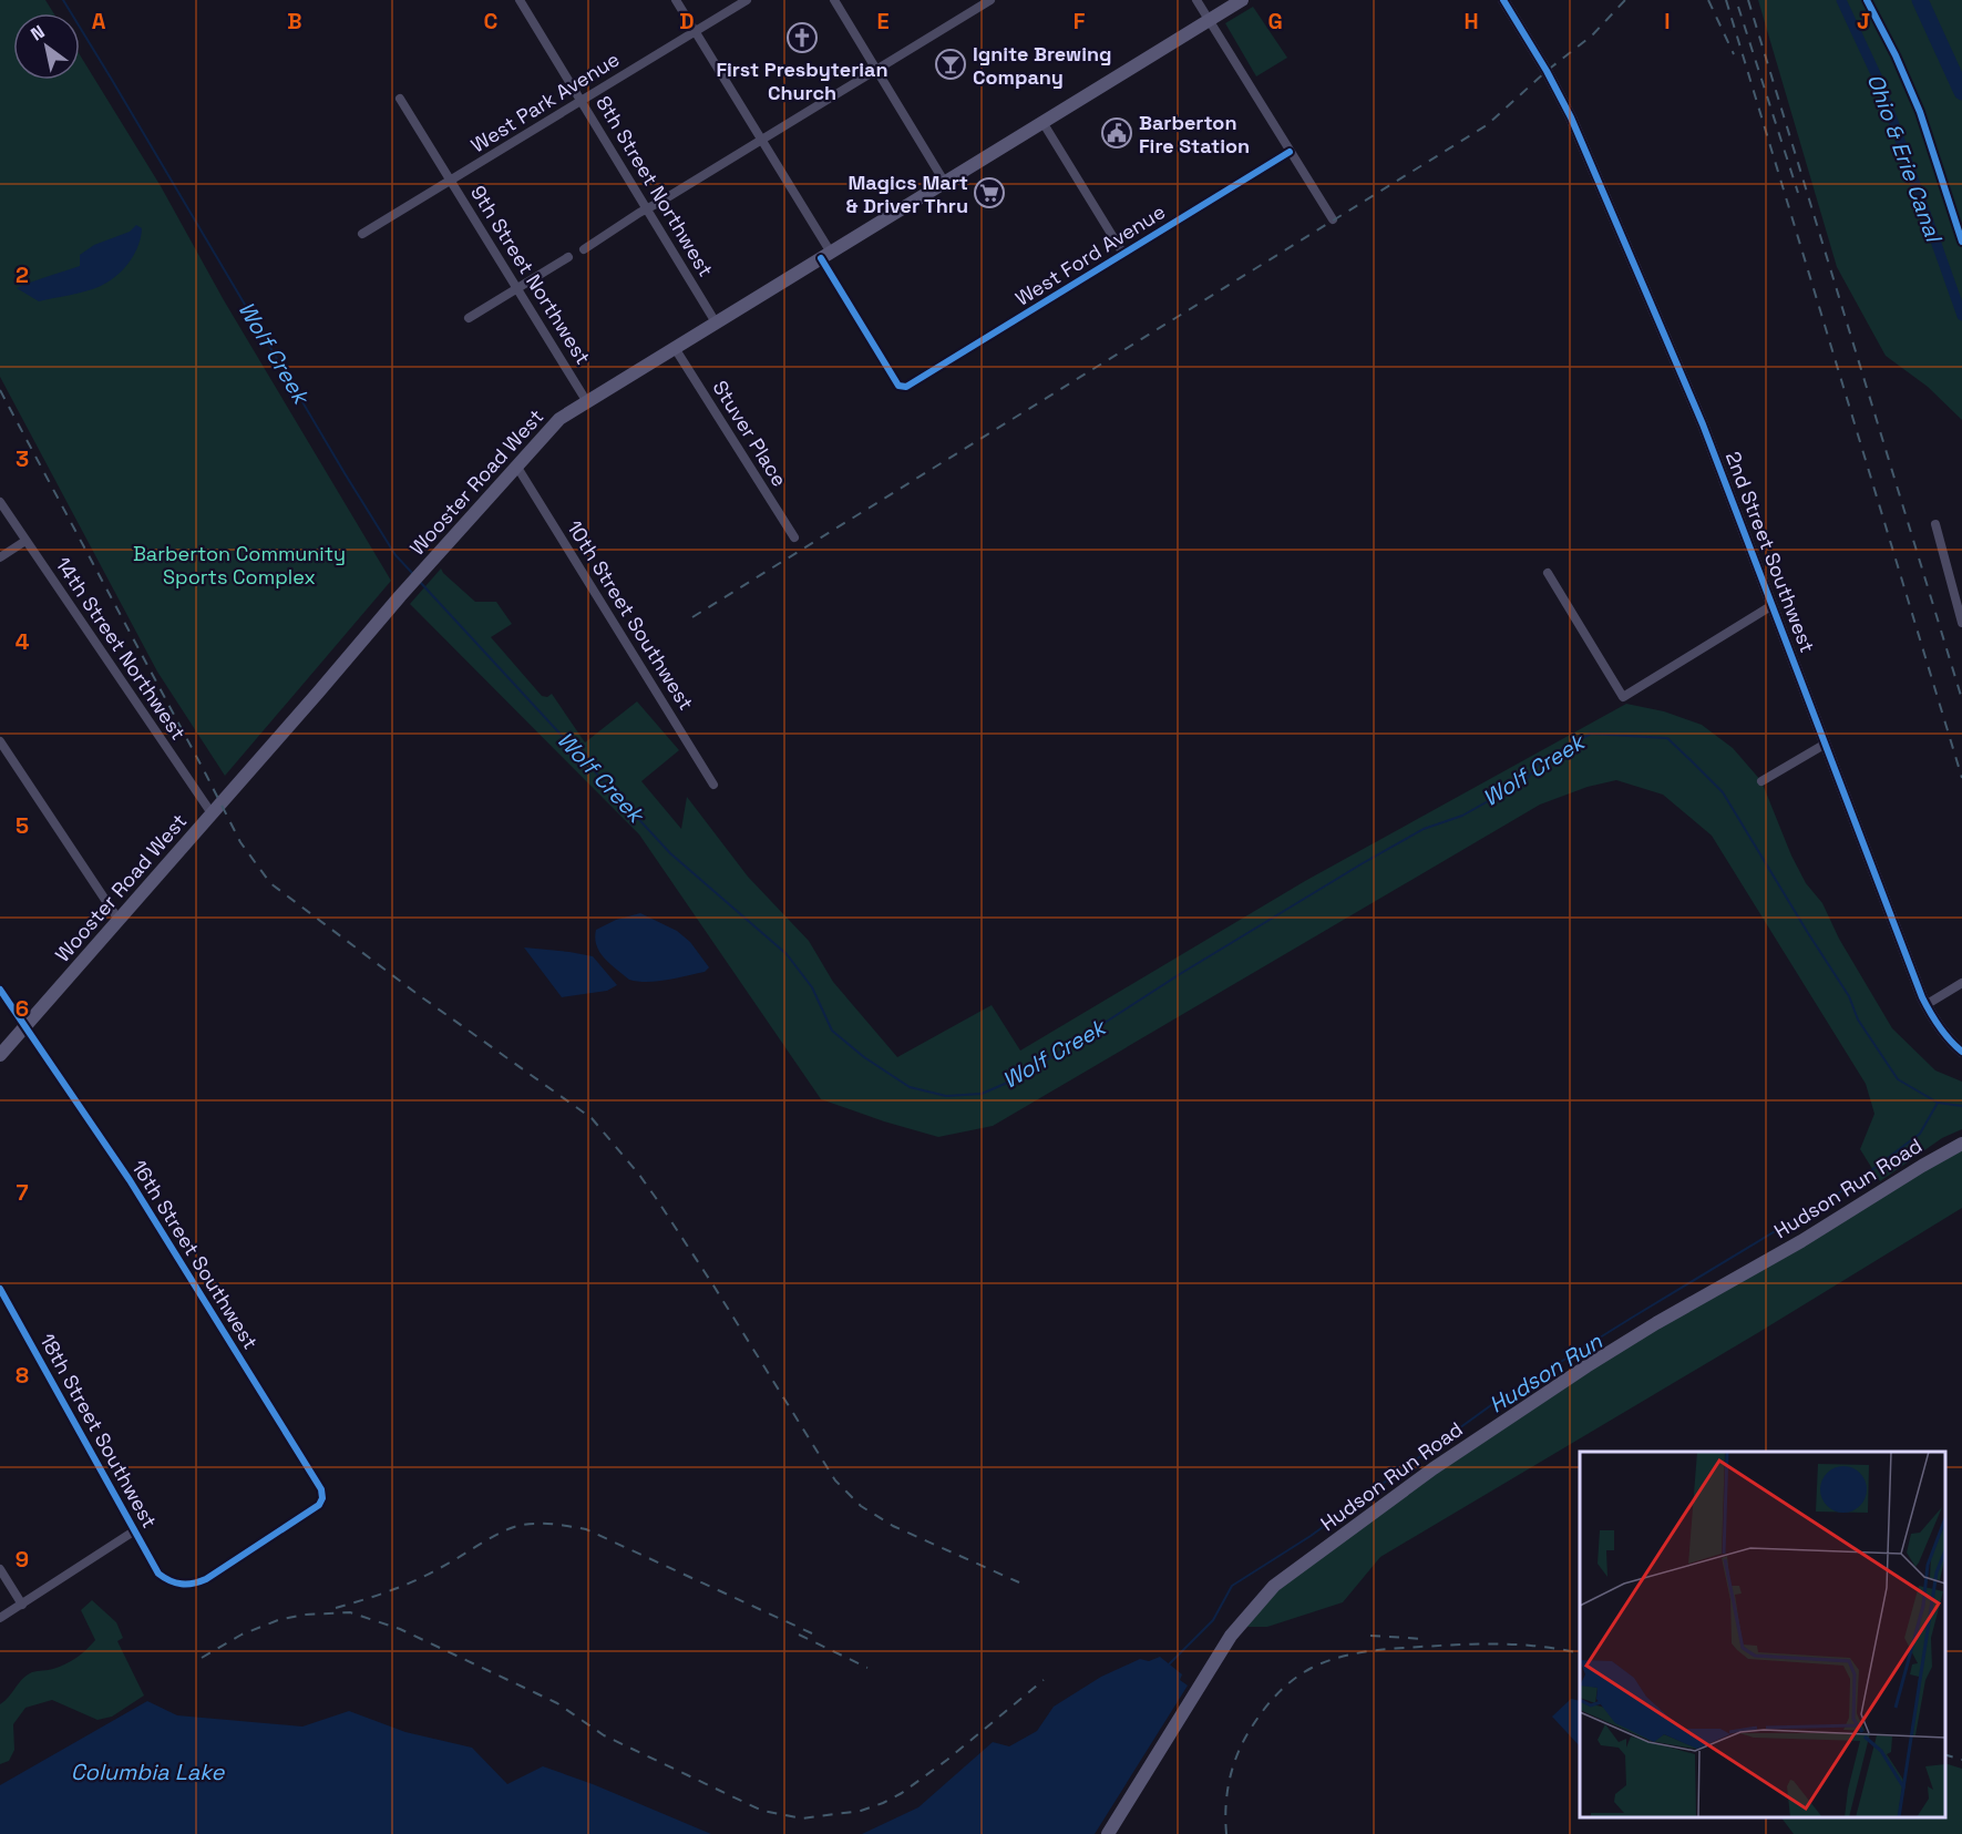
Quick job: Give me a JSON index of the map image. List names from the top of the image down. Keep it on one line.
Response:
{"streets":{"main road":["Wooster Road West","Hudson Run Road"],"street":["West Park Avenue","8th Street Northwest","West Ford Avenue","9th Street Northwest","Stuver Place","2nd Street Southwest","10th Street Southwest","14th Street Northwest","16th Street Southwest","18th Street Southwest"]},"crossings":[["West Park Avenue","8th Street Northwest"],["West Park Avenue","9th Street Northwest"],["8th Street Northwest","Wooster Road West"],["West Ford Avenue","Wooster Road West"],["9th Street Northwest","Wooster Road West"],["Stuver Place","Wooster Road West"],["Wooster Road West","10th Street Southwest"],["Wooster Road West","14th Street Northwest"],["Wooster Road West","16th Street Southwest"],["16th Street Southwest","18th Street Southwest"]],"water":["Ohio & Erie Canal","Wolf Creek","Hudson Run","Columbia Lake"],"parks":["Barberton Community Sports Complex"],"places":{"church":["First Presbyterian Church"],"bar":["Ignite Brewing Company"],"public building":["Barberton Fire Station"],"supermarket":["Magics Mart & Driver Thru"]},"north":"top left","grid":{"columns":["A","B","C","D","E","F","G","H","I","J"],"rows":["2","3","4","5","6","7","8","9"]}}
